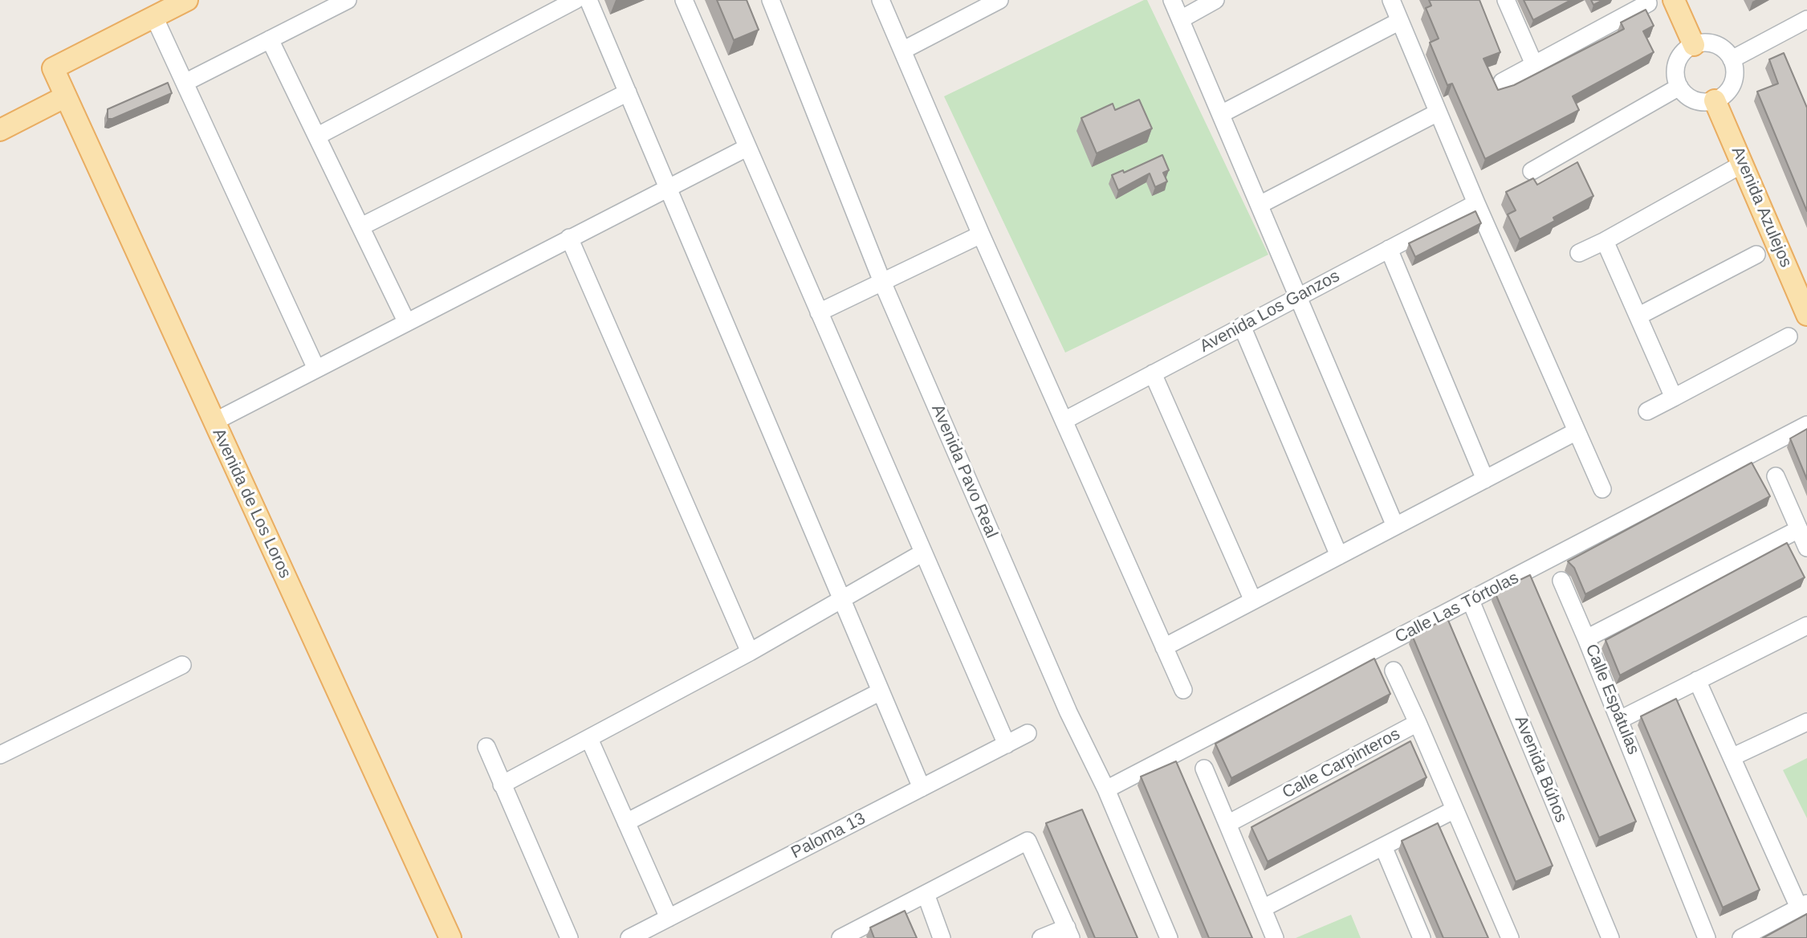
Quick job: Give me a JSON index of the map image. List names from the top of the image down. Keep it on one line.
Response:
{"streets":{"main road":["Avenida Azulejos","Avenida de Los Loros"],"street":["Avenida Los Ganzos","Avenida Pavo Real","Calle Las Tórtolas","Calle Espátulas","Calle Carpinteros","Avenida Búhos","Paloma 13"]},"crossings":[["Avenida Pavo Real","Calle Las Tórtolas"],["Calle Las Tórtolas","Avenida Búhos"]]}
